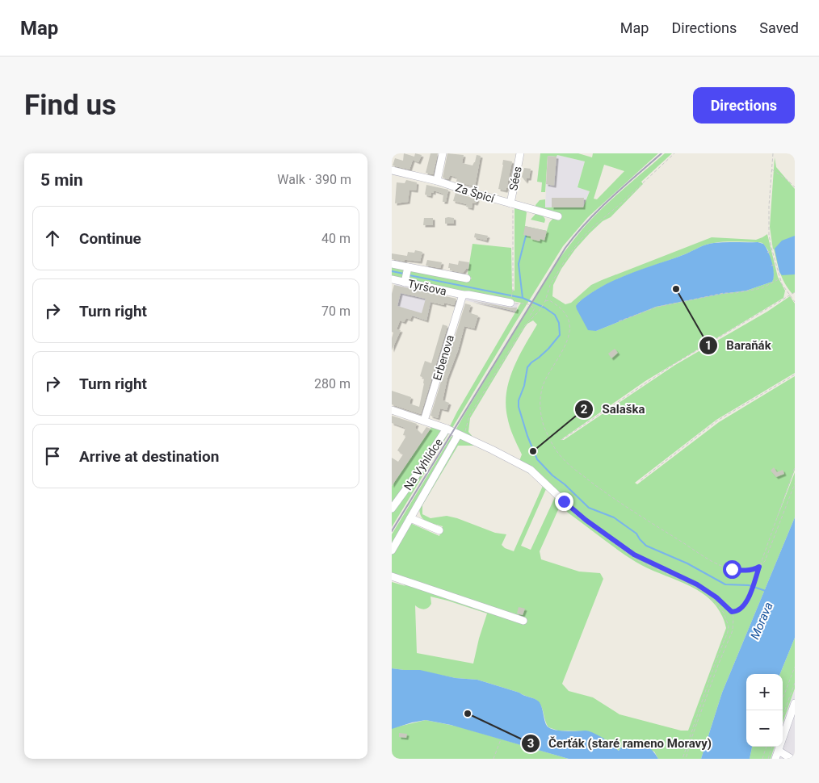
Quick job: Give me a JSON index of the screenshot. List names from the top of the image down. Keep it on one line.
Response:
{"streets":{"street":["Sées","Za Špicí","Tyršova","Erbenova","Na Vyhlídce"]},"crossings":[["Sées","Za Špicí"],["Tyršova","Erbenova"]],"water":["Morava"],"places":["Baraňák","Salaška","Čerťák (staré rameno Moravy)"],"page":{"header":"Map","nav":["Map","Directions","Saved"],"buttons":"Directions","title":"Find us","heading":["5 min","Walk · 390 m"],"list":[["Continue","40 m"],["Turn right","70 m"],["Turn right","280 m"],"Arrive at destination"],"map_buttons":["+","−"]}}
